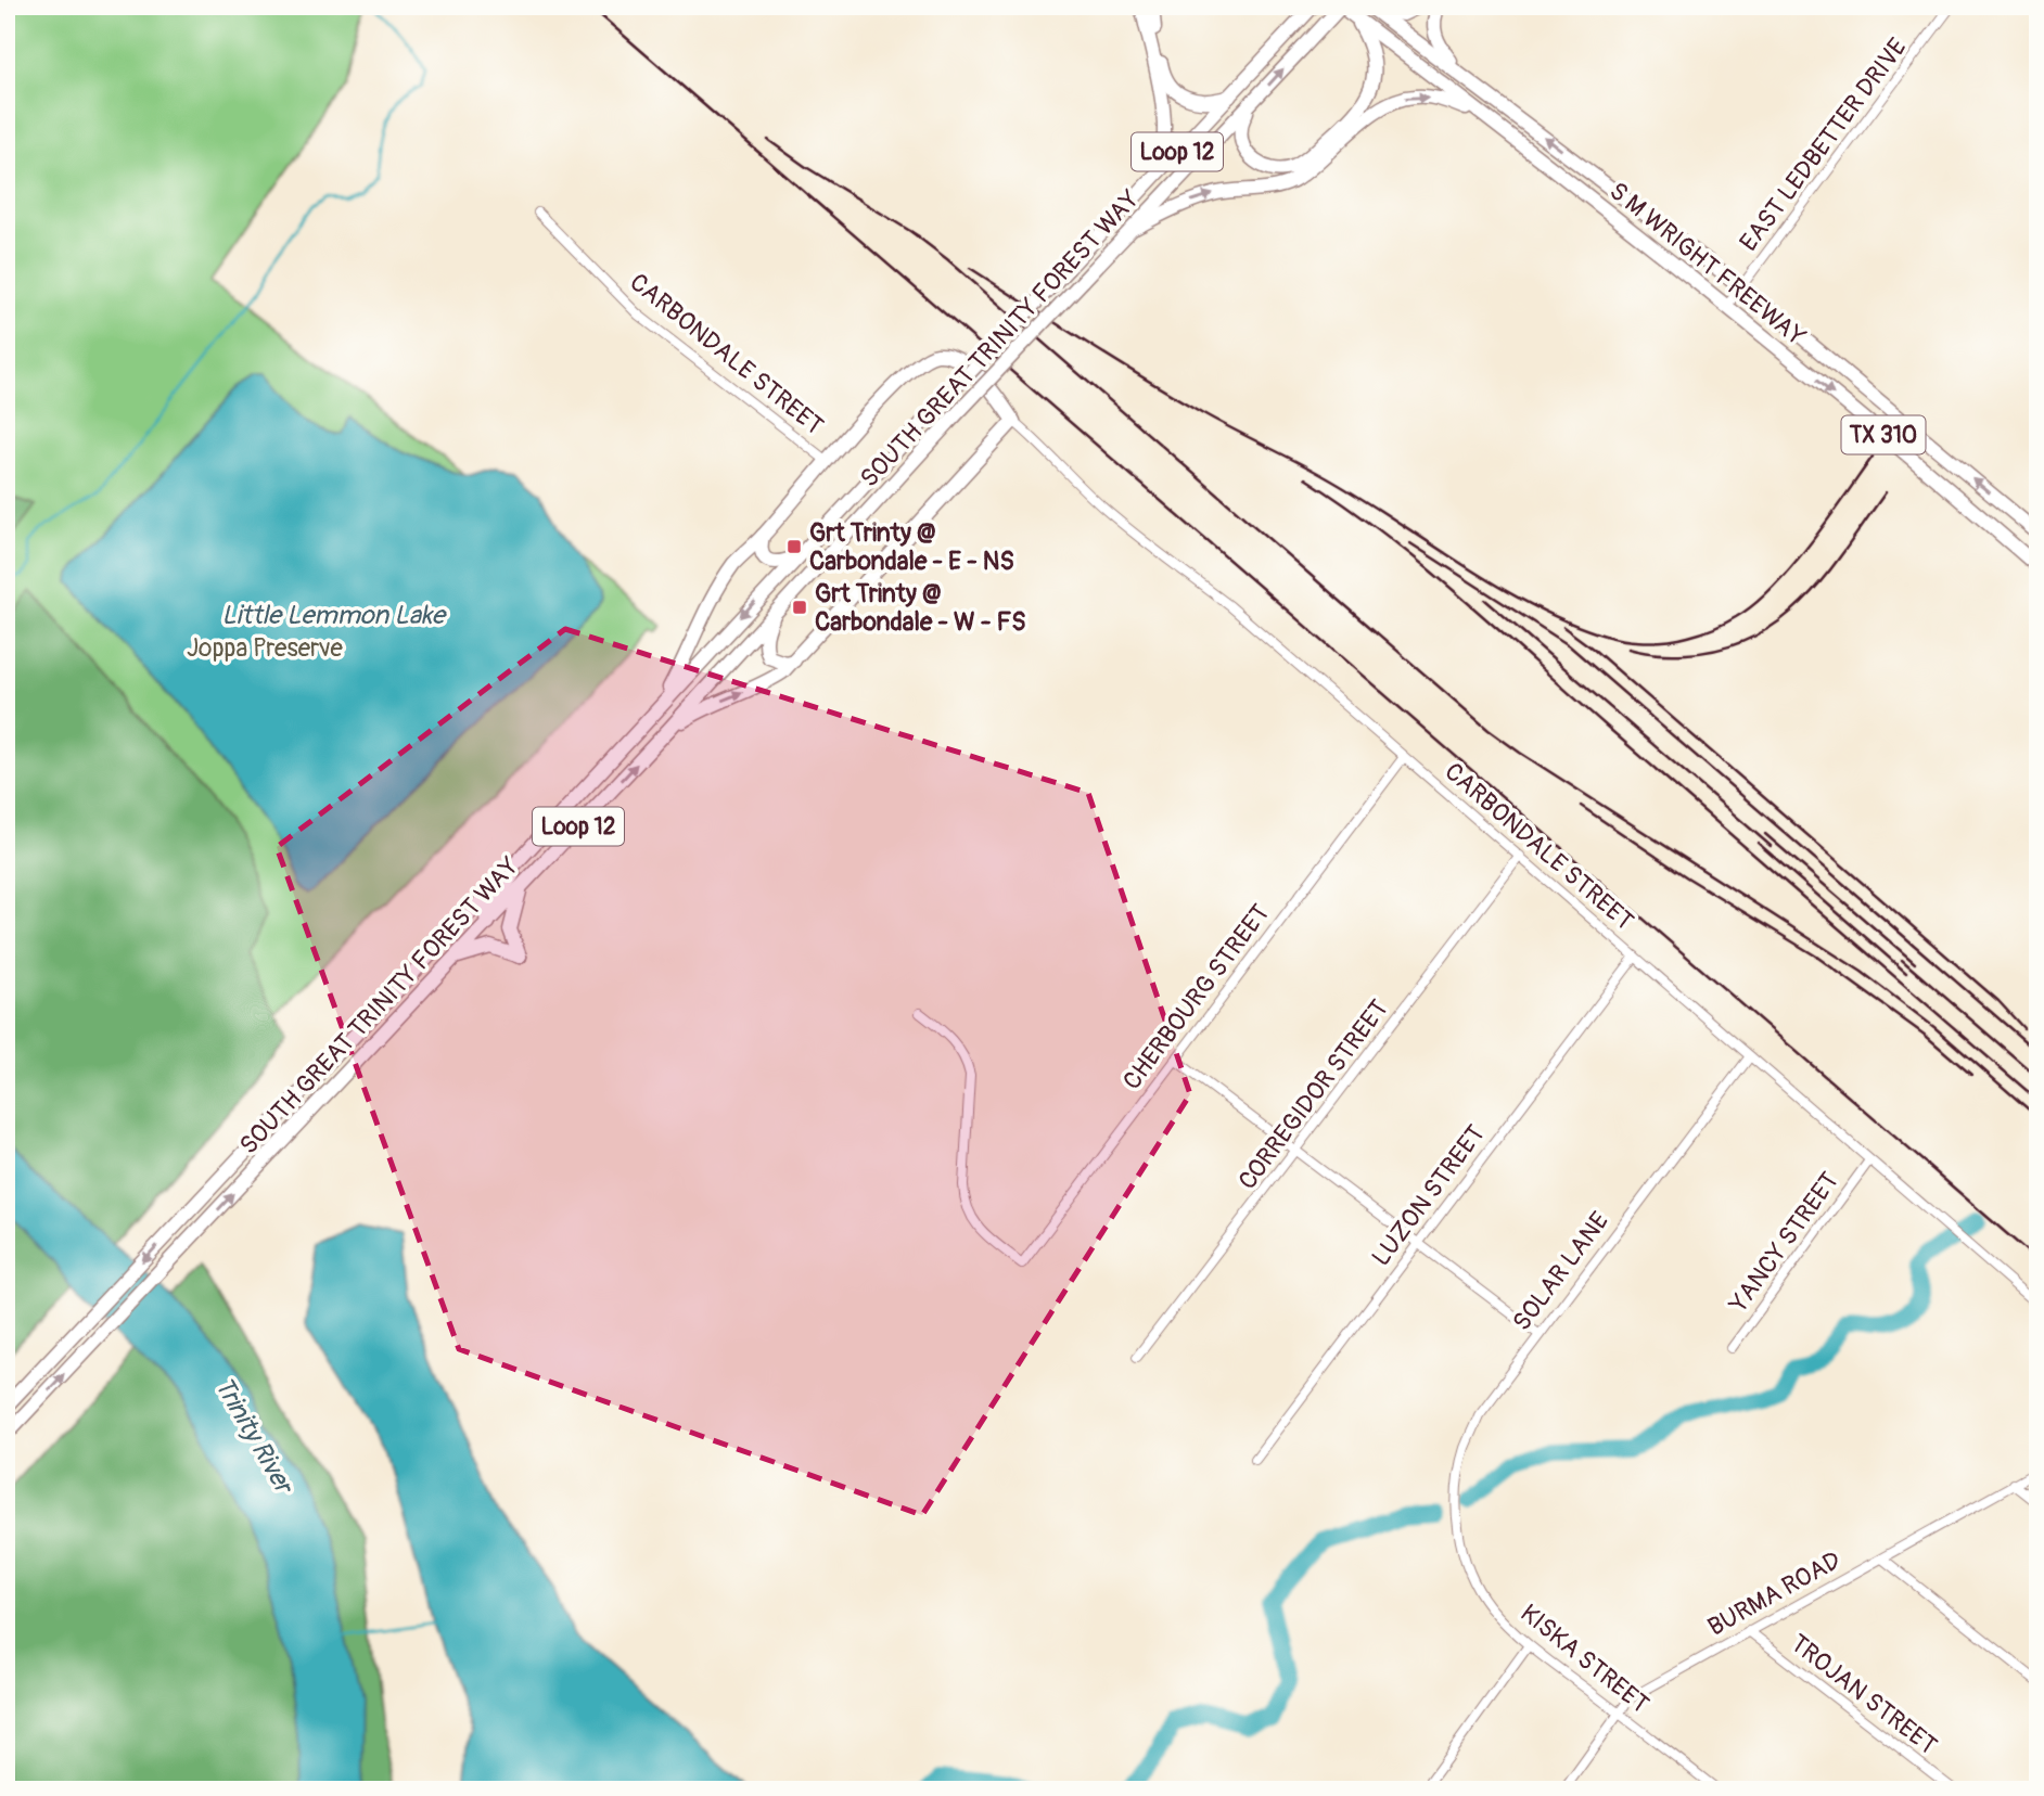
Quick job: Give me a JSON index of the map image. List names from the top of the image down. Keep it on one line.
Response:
{"streets":{"main road":["Loop 12","S M WRIGHT FREEWAY","SOUTH GREAT TRINITY FOREST WAY","TX 310"],"street":["EAST LEDBETTER DRIVE","CARBONDALE STREET","CHERBOURG STREET","CORREGIDOR STREET","LUZON STREET","YANCY STREET","SOLAR LANE","BURMA ROAD","KISKA STREET","TROJAN STREET"]},"crossings":[["EAST LEDBETTER DRIVE","S M WRIGHT FREEWAY"],["S M WRIGHT FREEWAY","SOUTH GREAT TRINITY FOREST WAY"],["CARBONDALE STREET","CHERBOURG STREET"],["CARBONDALE STREET","CORREGIDOR STREET"],["CARBONDALE STREET","LUZON STREET"],["CARBONDALE STREET","YANCY STREET"],["CARBONDALE STREET","SOLAR LANE"],["SOLAR LANE","KISKA STREET"],["BURMA ROAD","KISKA STREET"],["BURMA ROAD","TROJAN STREET"]],"water":["Little Lemmon Lake","Trinity River"],"parks":["Joppa Preserve"],"places":{"transit":["Grt Trinty @ Carbondale - E - NS","Grt Trinty @ Carbondale - W - FS"]}}
